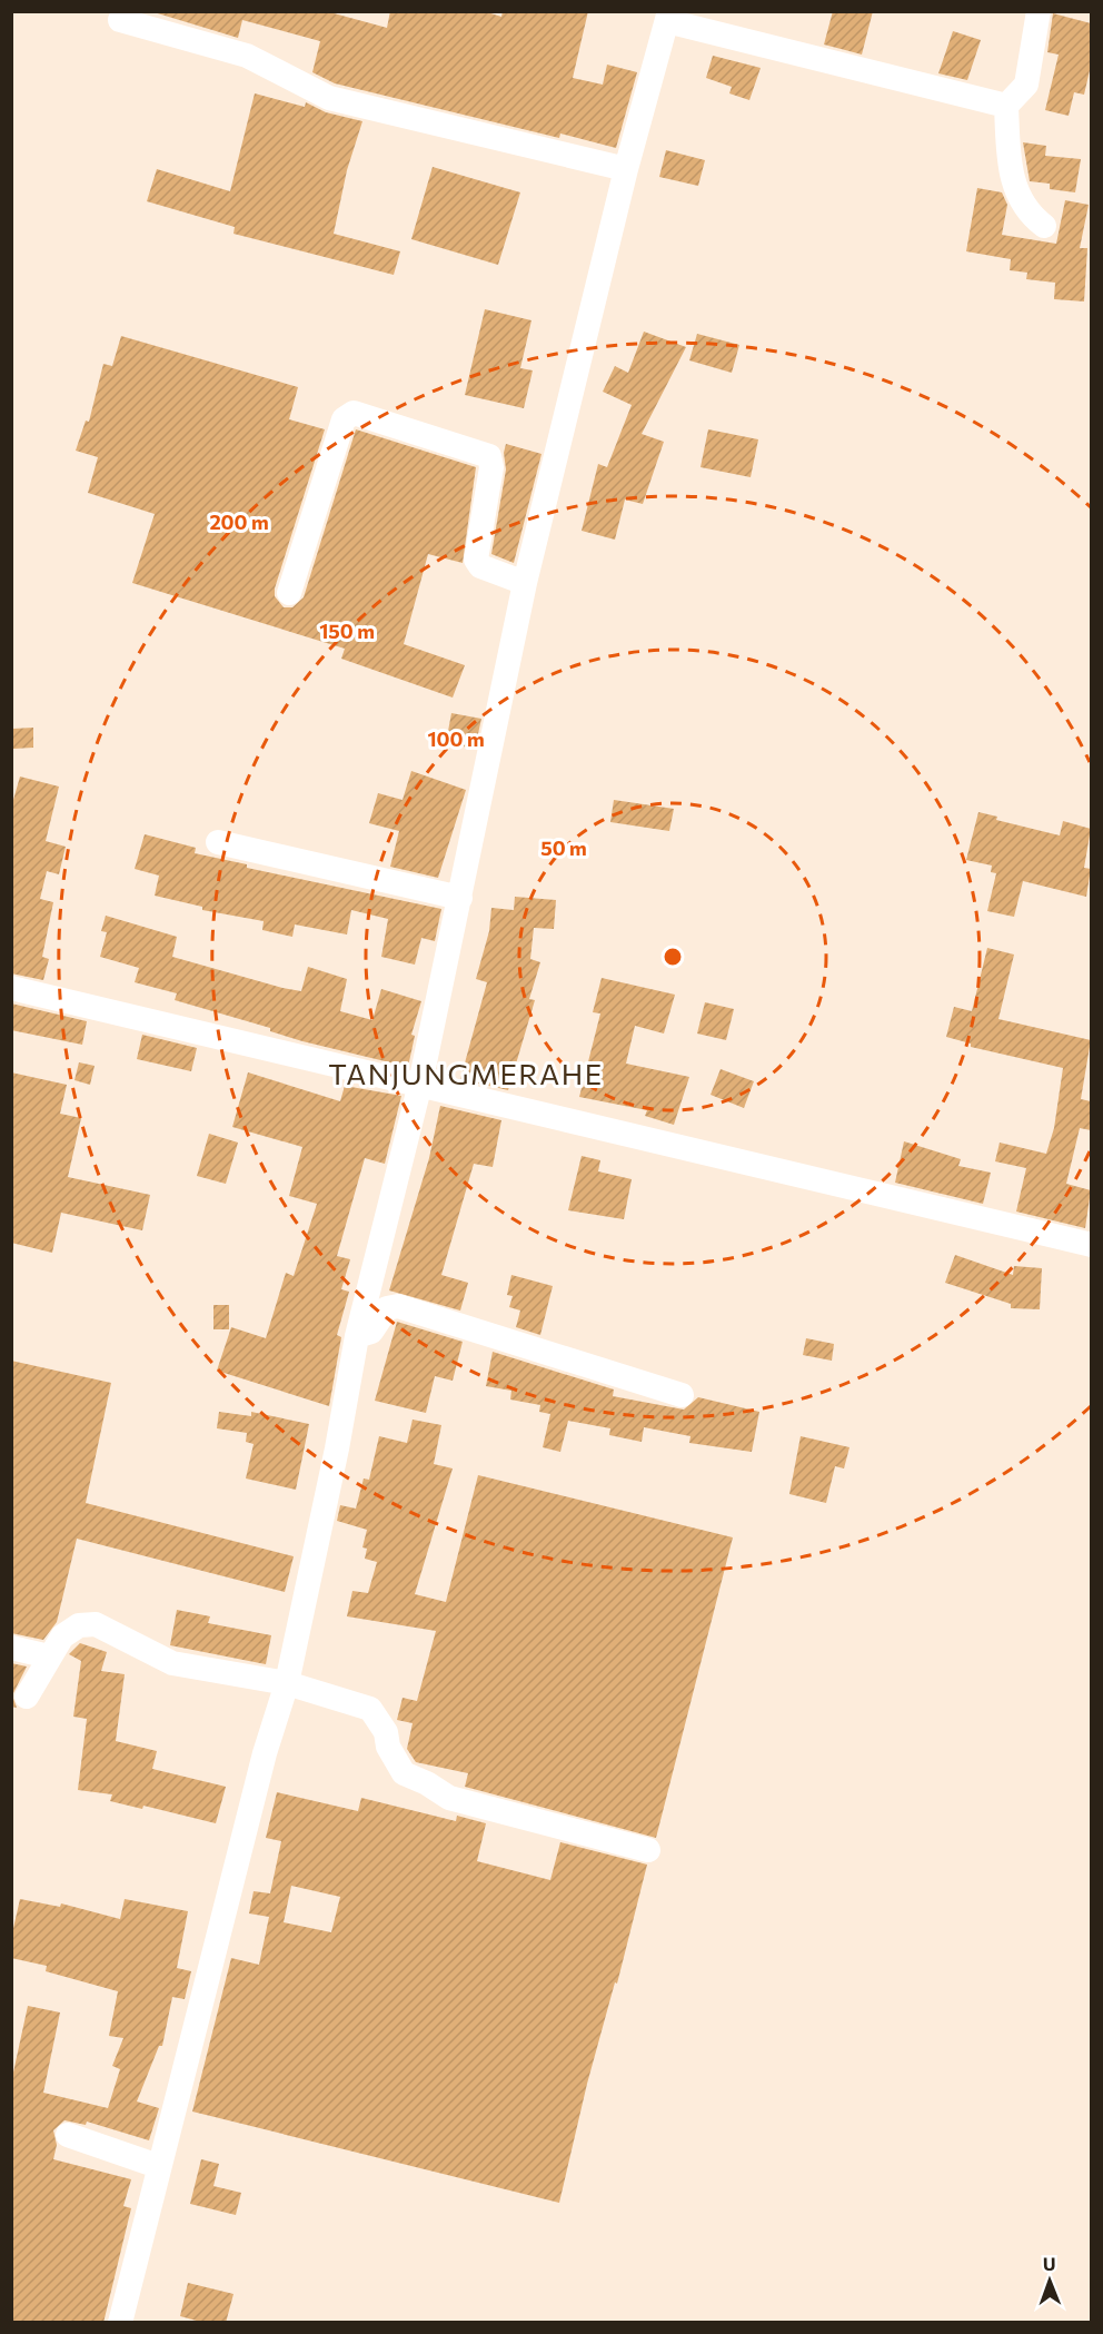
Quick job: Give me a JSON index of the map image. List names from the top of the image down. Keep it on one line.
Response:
{"districts":["TANJUNGMERAHE"],"north":"top","rings":["200 m","150 m","100 m","50 m"]}
